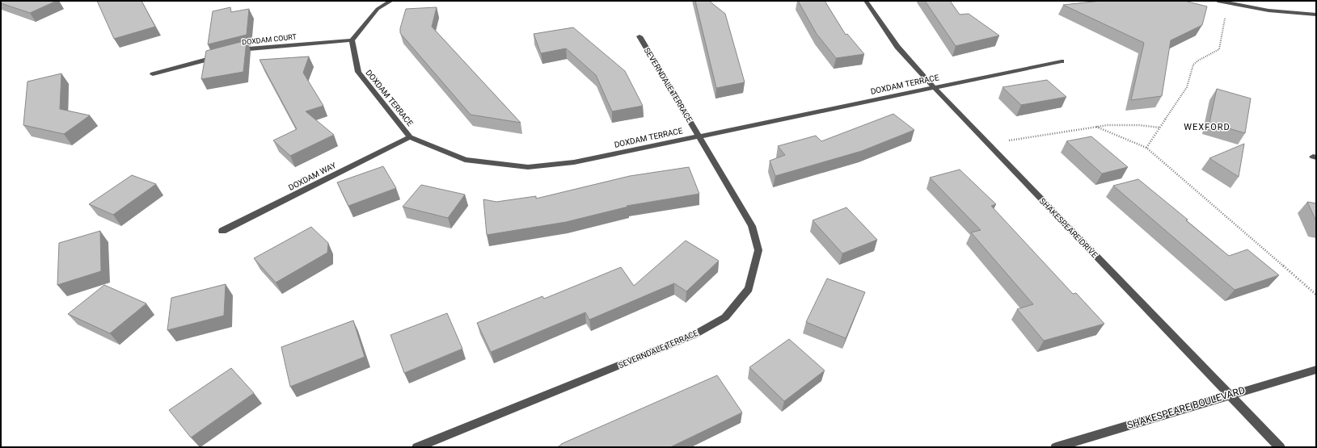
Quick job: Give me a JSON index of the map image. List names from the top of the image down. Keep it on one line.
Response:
{"streets":{"street":["DOXDAM COURT","DOXDAM TERRACE","SEVERNDALE TERRACE","DOXDAM WAY","SHAKESPEARE DRIVE","SHAKESPEARE BOULEVARD"]},"crossings":[["DOXDAM COURT","DOXDAM TERRACE"],["DOXDAM TERRACE","SEVERNDALE TERRACE"],["DOXDAM TERRACE","DOXDAM WAY"],["DOXDAM TERRACE","SHAKESPEARE DRIVE"],["SHAKESPEARE DRIVE","SHAKESPEARE BOULEVARD"]],"districts":["WEXFORD"]}
